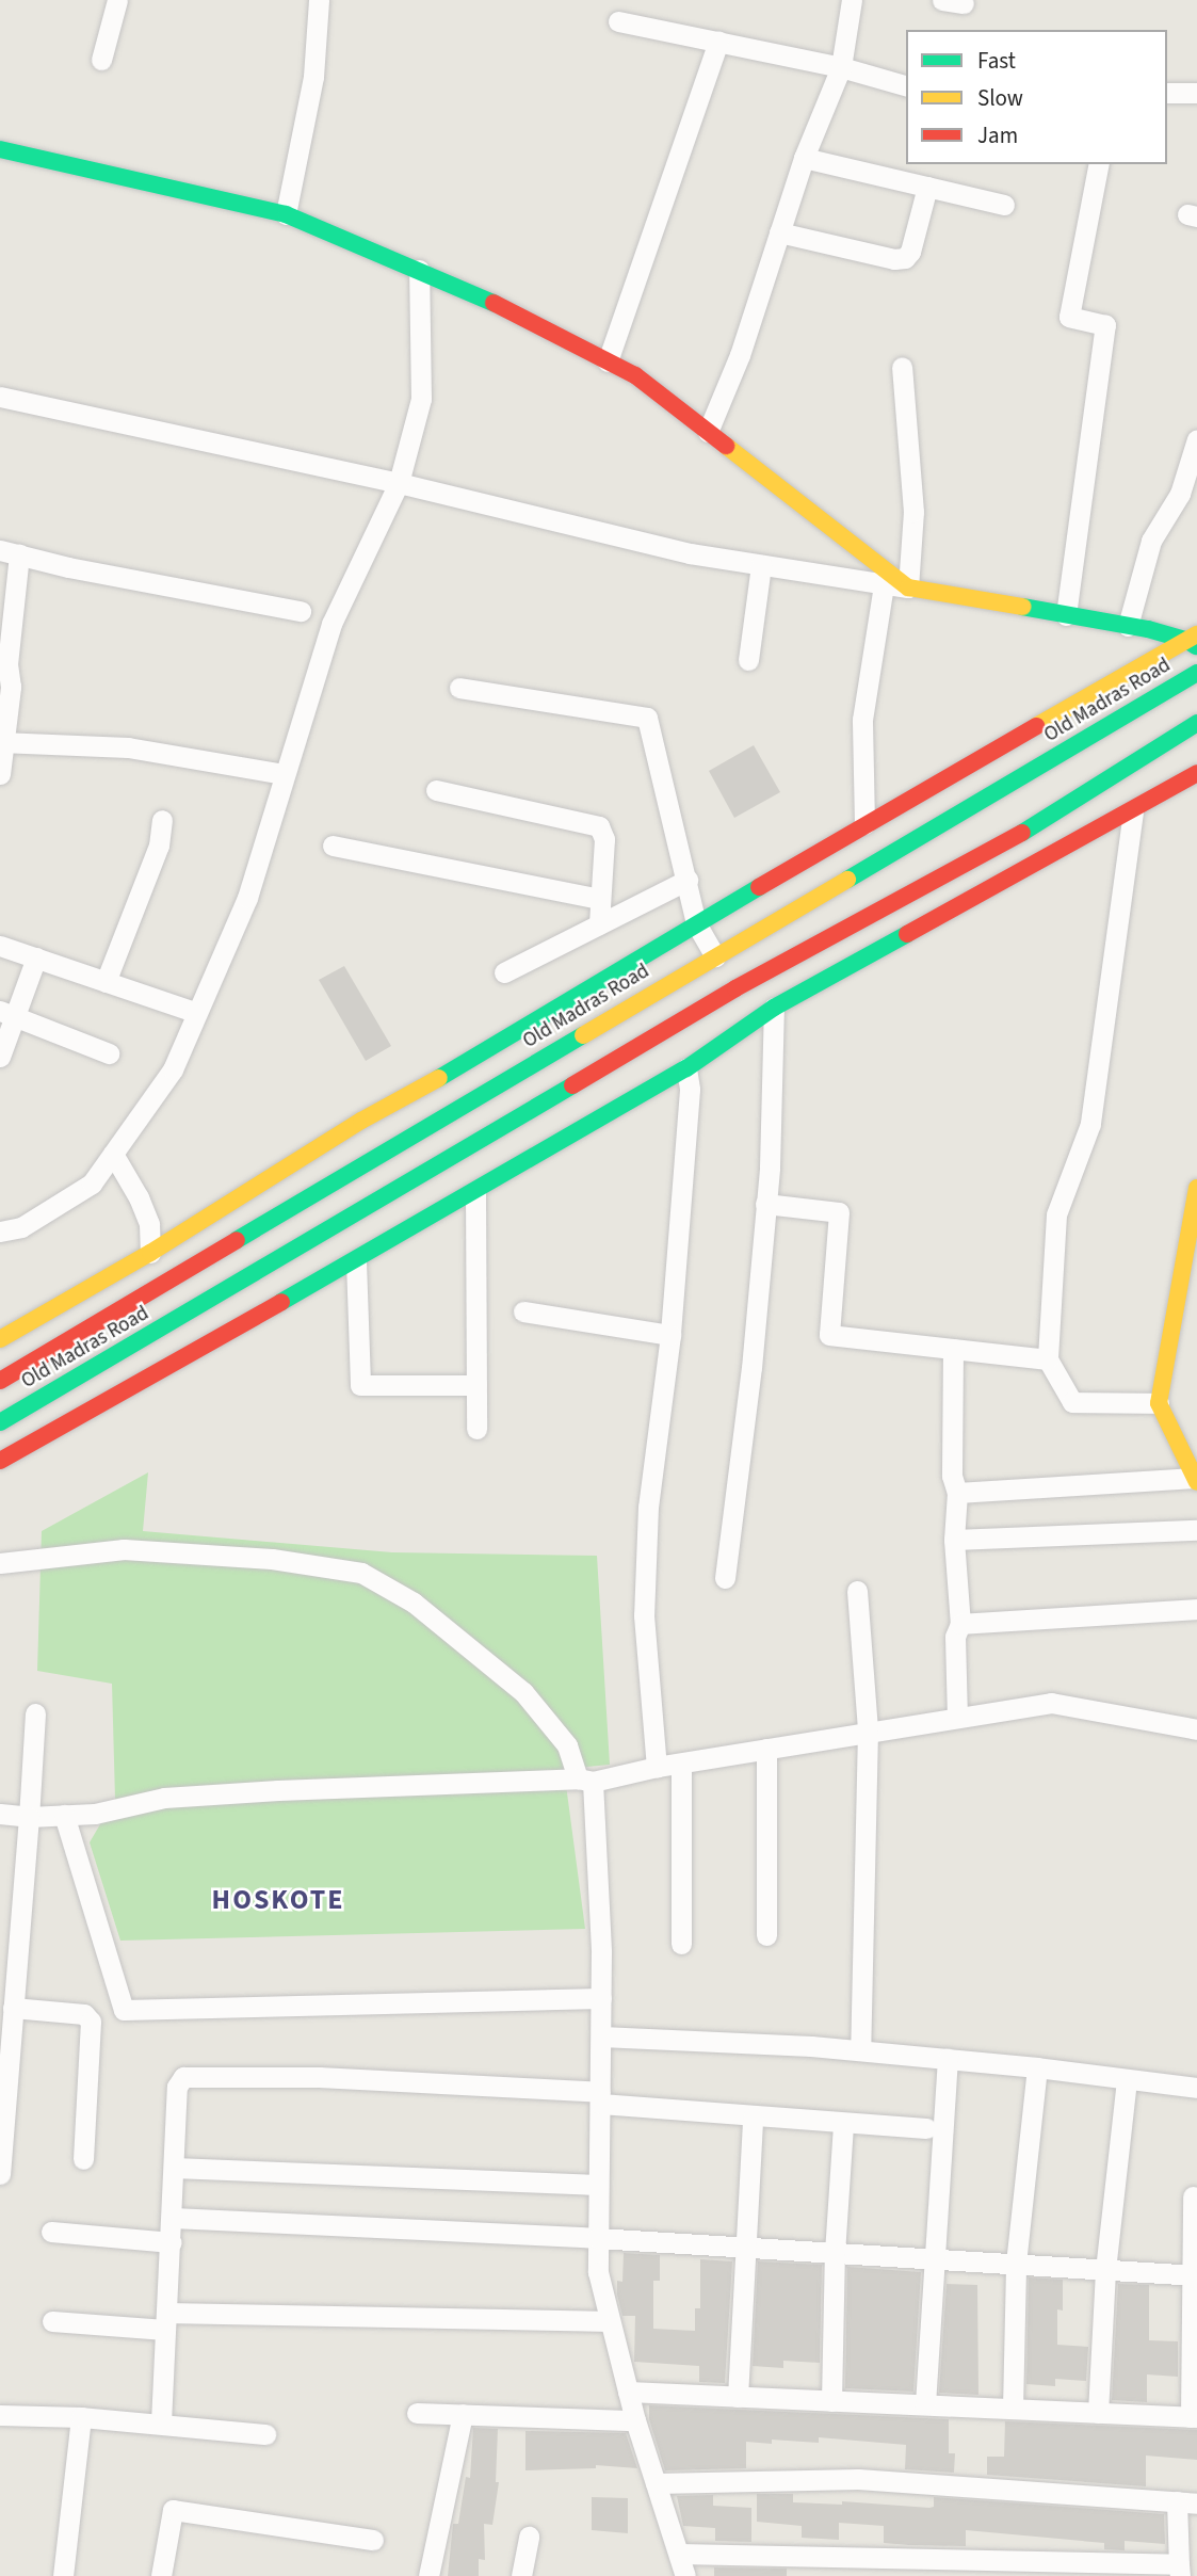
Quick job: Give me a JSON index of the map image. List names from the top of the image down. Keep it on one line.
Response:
{"streets":{"main road":["Old Madras Road"]},"districts":["HOSKOTE"],"legend":["Fast","Slow","Jam"]}
